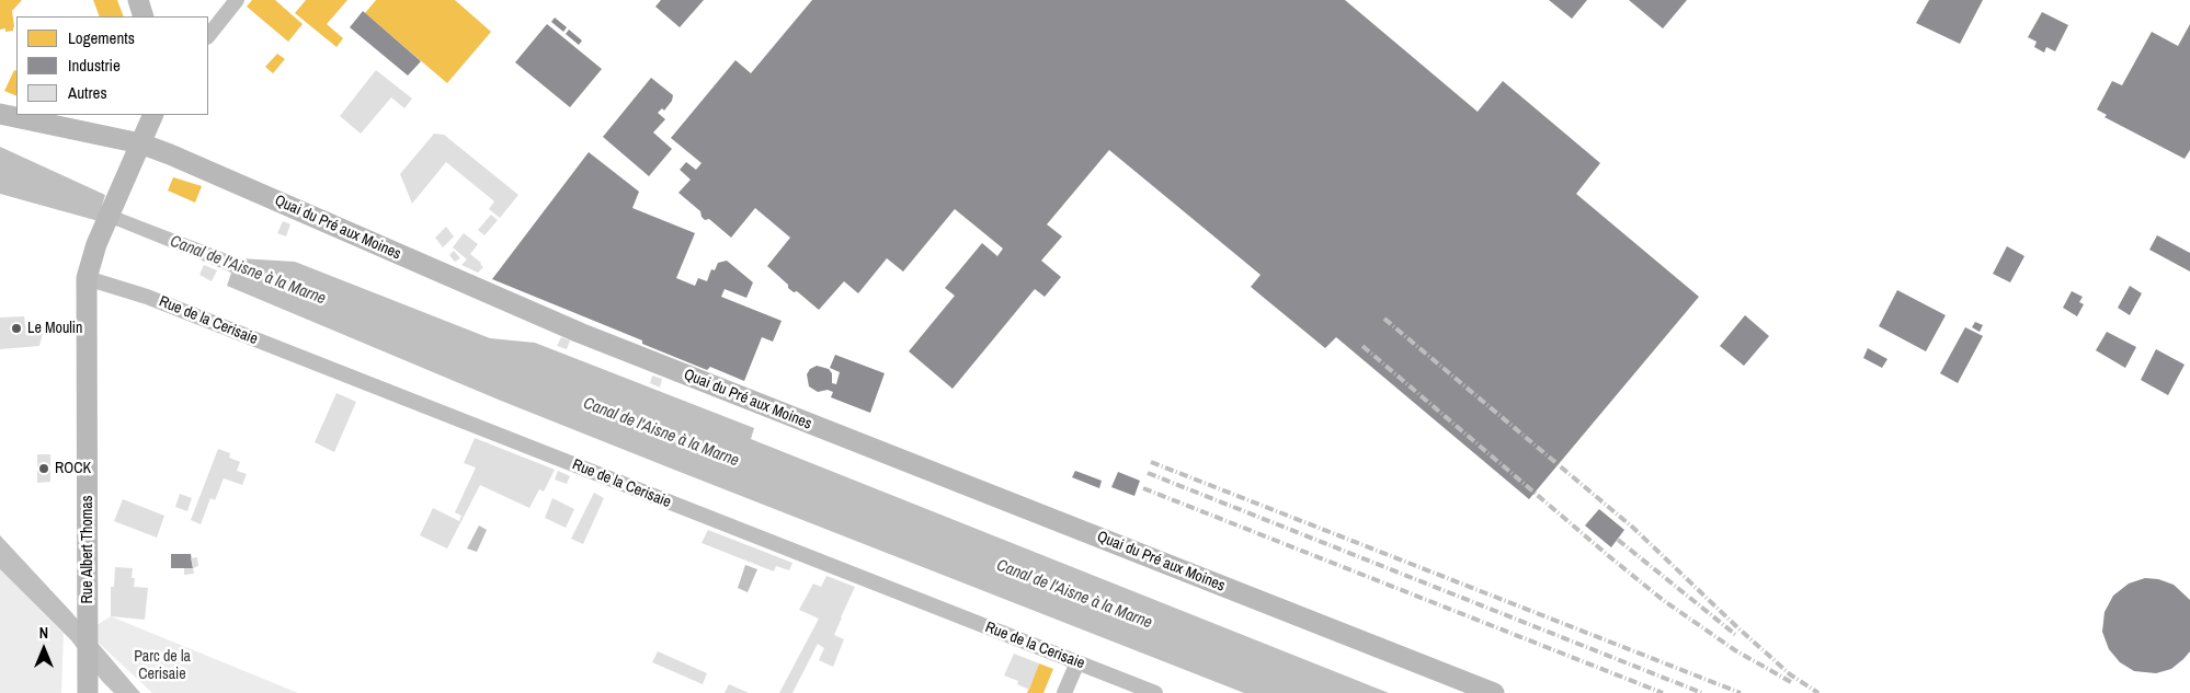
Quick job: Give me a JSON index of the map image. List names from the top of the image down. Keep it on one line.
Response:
{"streets":{"street":["Quai du Pré aux Moines","Rue de la Cerisaie","Rue Albert Thomas"]},"crossings":[["Quai du Pré aux Moines","Rue Albert Thomas"],["Rue de la Cerisaie","Rue Albert Thomas"]],"water":["Canal de l'Aisne à la Marne"],"parks":["Parc de la Cerisaie"],"places":["Le Moulin","ROCK"],"legend":["Logements","Industrie","Autres"],"north":"top"}
